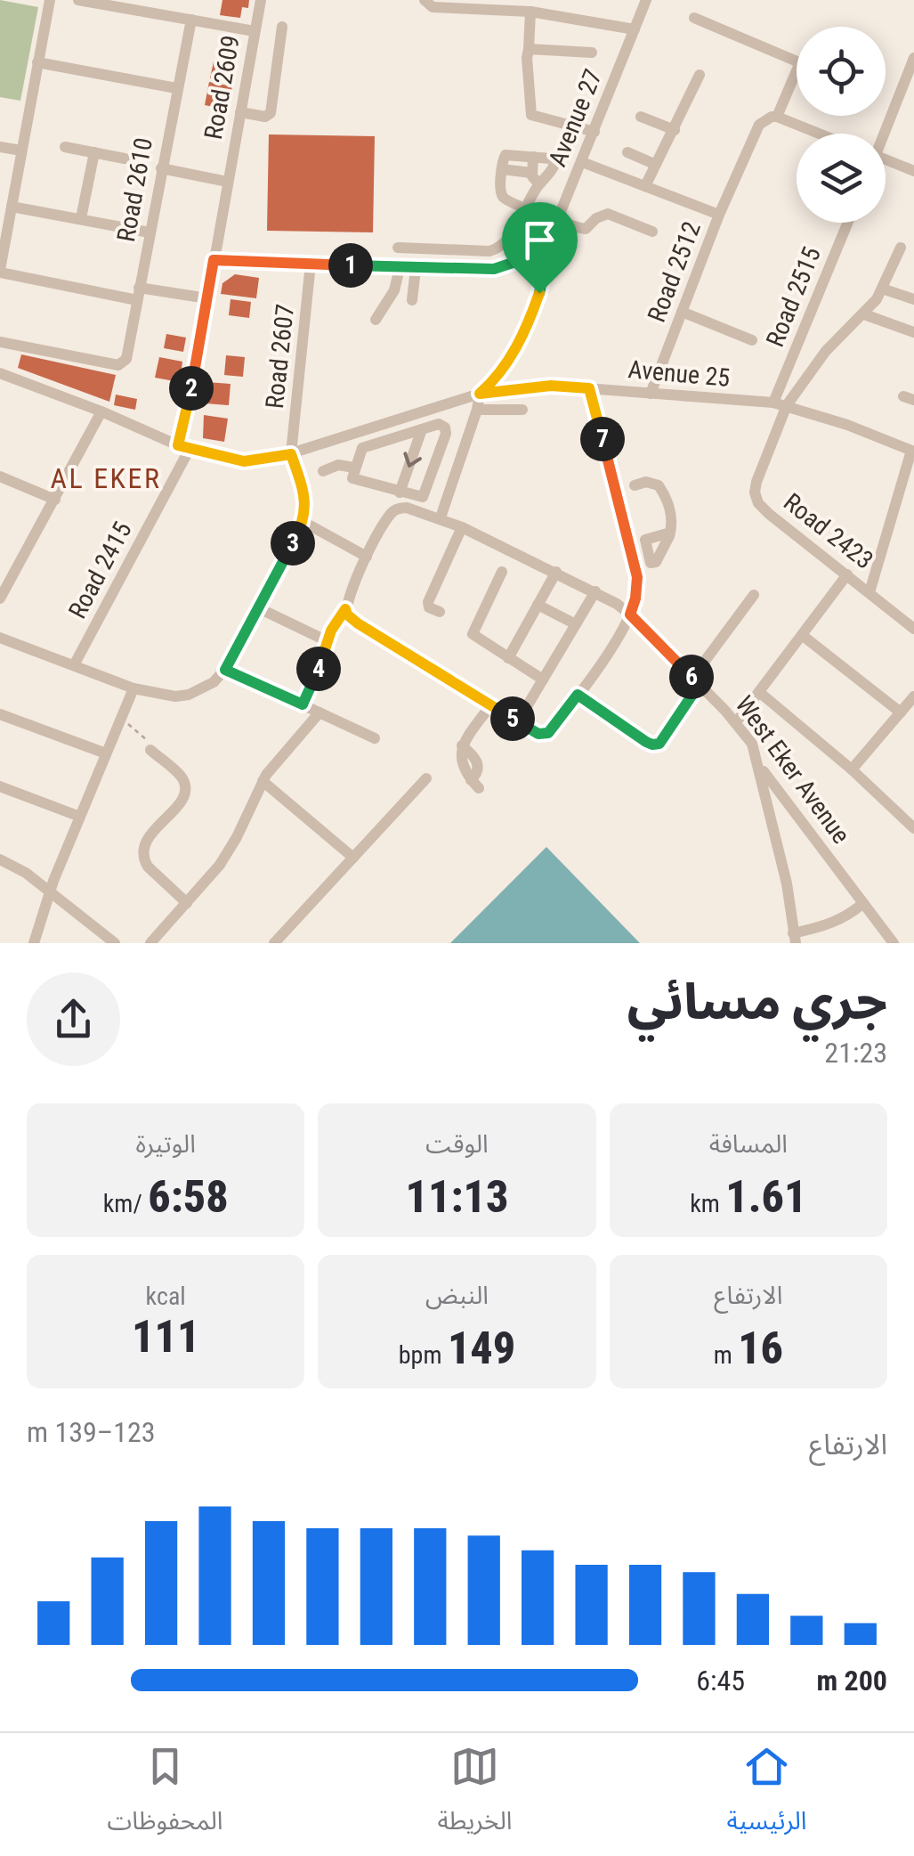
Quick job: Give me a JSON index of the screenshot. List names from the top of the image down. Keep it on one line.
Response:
{"streets":{"street":["Road 2609","Avenue 27","Road 2610","Road 2512","Road 2515","Road 2607","Avenue 25","Road 2423","Road 2415","West Eker Avenue"]},"crossings":[["Road 2609","Avenue 25"],["Road 2609","Road 2415"],["Avenue 27","Road 2512"],["Avenue 27","Avenue 25"],["Road 2512","Avenue 25"],["Road 2515","Avenue 25"],["Road 2515","Road 2423"],["Road 2607","Avenue 25"],["Avenue 25","Road 2423"],["Avenue 25","Road 2415"]],"districts":["AL EKER"],"page":{"pins":["1","2","7","3","4","6","5"],"heading":["جري مسائي","21:23"],"stats":[["المسافة","1.61 km"],["الوقت","11:13"],["الوتيرة","6:58 /km"],["الارتفاع","16 m"],["النبض","149 bpm"],["kcal","111"]],"chart":["الارتفاع","123–139 m"],"list":[{"name":"200 m","note":"6:45"}],"tabs":["الرئيسية","الخريطة","المحفوظات"]}}
